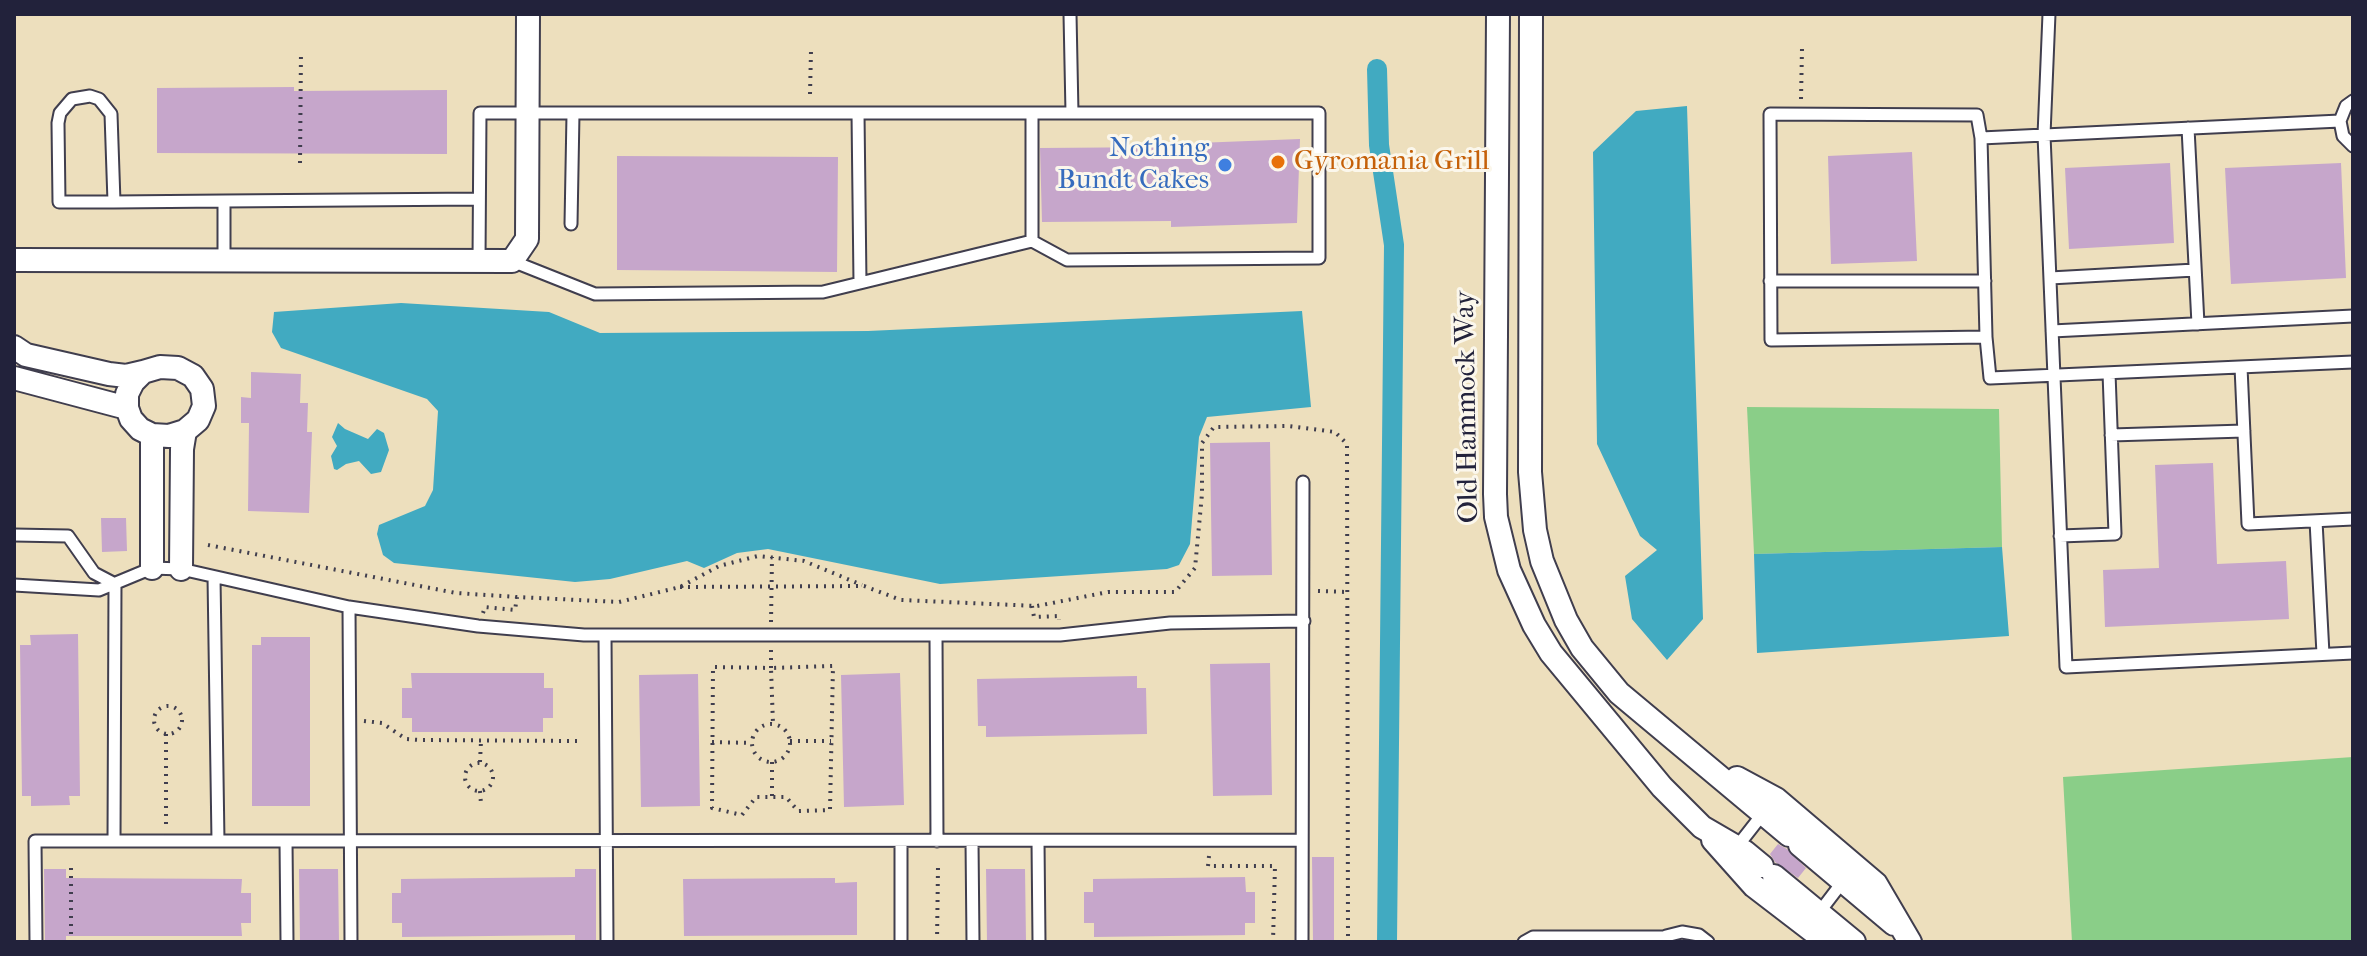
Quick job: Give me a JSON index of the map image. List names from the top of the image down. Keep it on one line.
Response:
{"streets":{"street":["Old Hammock Way"]},"places":["Gyromania Grill","Nothing Bundt Cakes"]}
